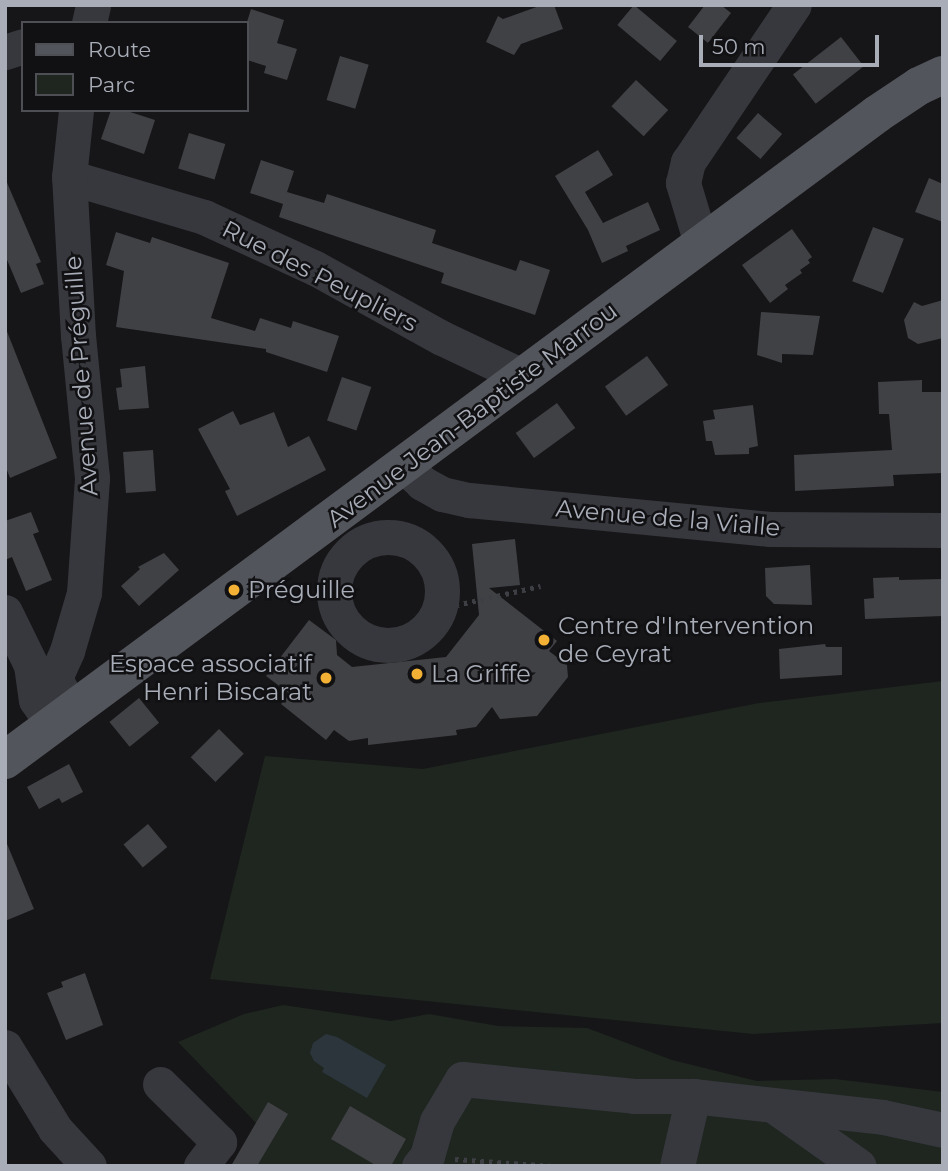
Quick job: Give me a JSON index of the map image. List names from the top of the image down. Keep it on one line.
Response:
{"streets":{"main road":["Avenue Jean-Baptiste Marrou"],"street":["Rue des Peupliers","Avenue de Préguille","Avenue de la Vialle"]},"crossings":[["Rue des Peupliers","Avenue de Préguille"],["Rue des Peupliers","Avenue Jean-Baptiste Marrou"],["Avenue Jean-Baptiste Marrou","Avenue de la Vialle"]],"places":["Préguille","Centre d'Intervention de Ceyrat","La Griffe","Espace associatif Henri Biscarat"],"legend":["Route","Parc"],"scale_bar":"50 m"}
